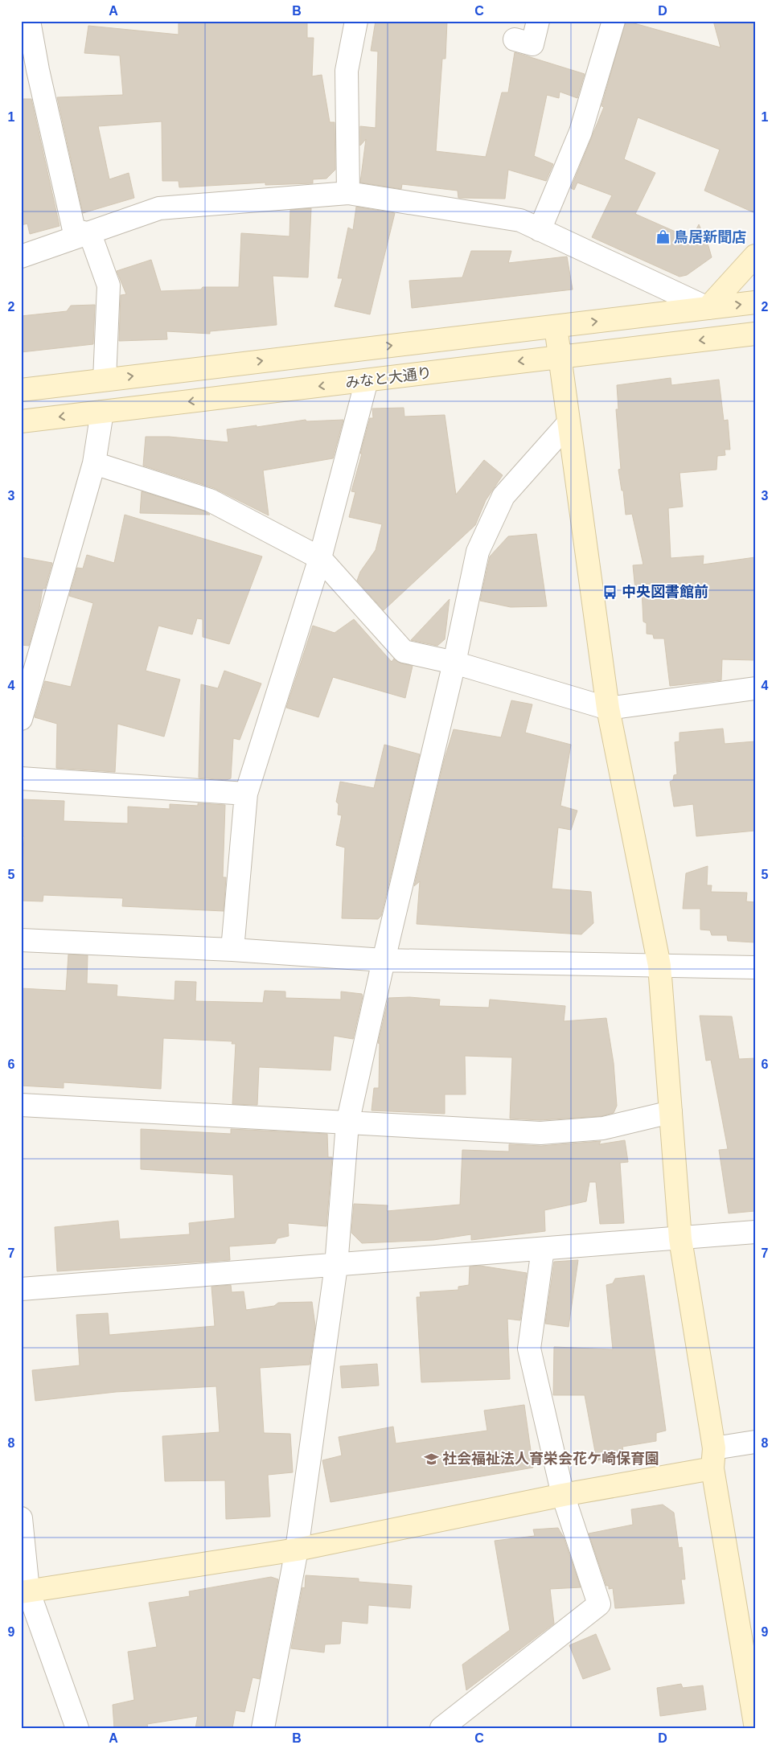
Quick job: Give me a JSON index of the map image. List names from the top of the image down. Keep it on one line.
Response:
{"streets":{"street":["みなと大通り"]},"places":{"shop":["鳥居新聞店"],"bus stop":["中央図書館前"],"school or university":["社会福祉法人育栄会花ケ崎保育園"]},"grid":{"columns":["A","B","C","D"],"rows":["1","2","3","4","5","6","7","8","9"]}}
